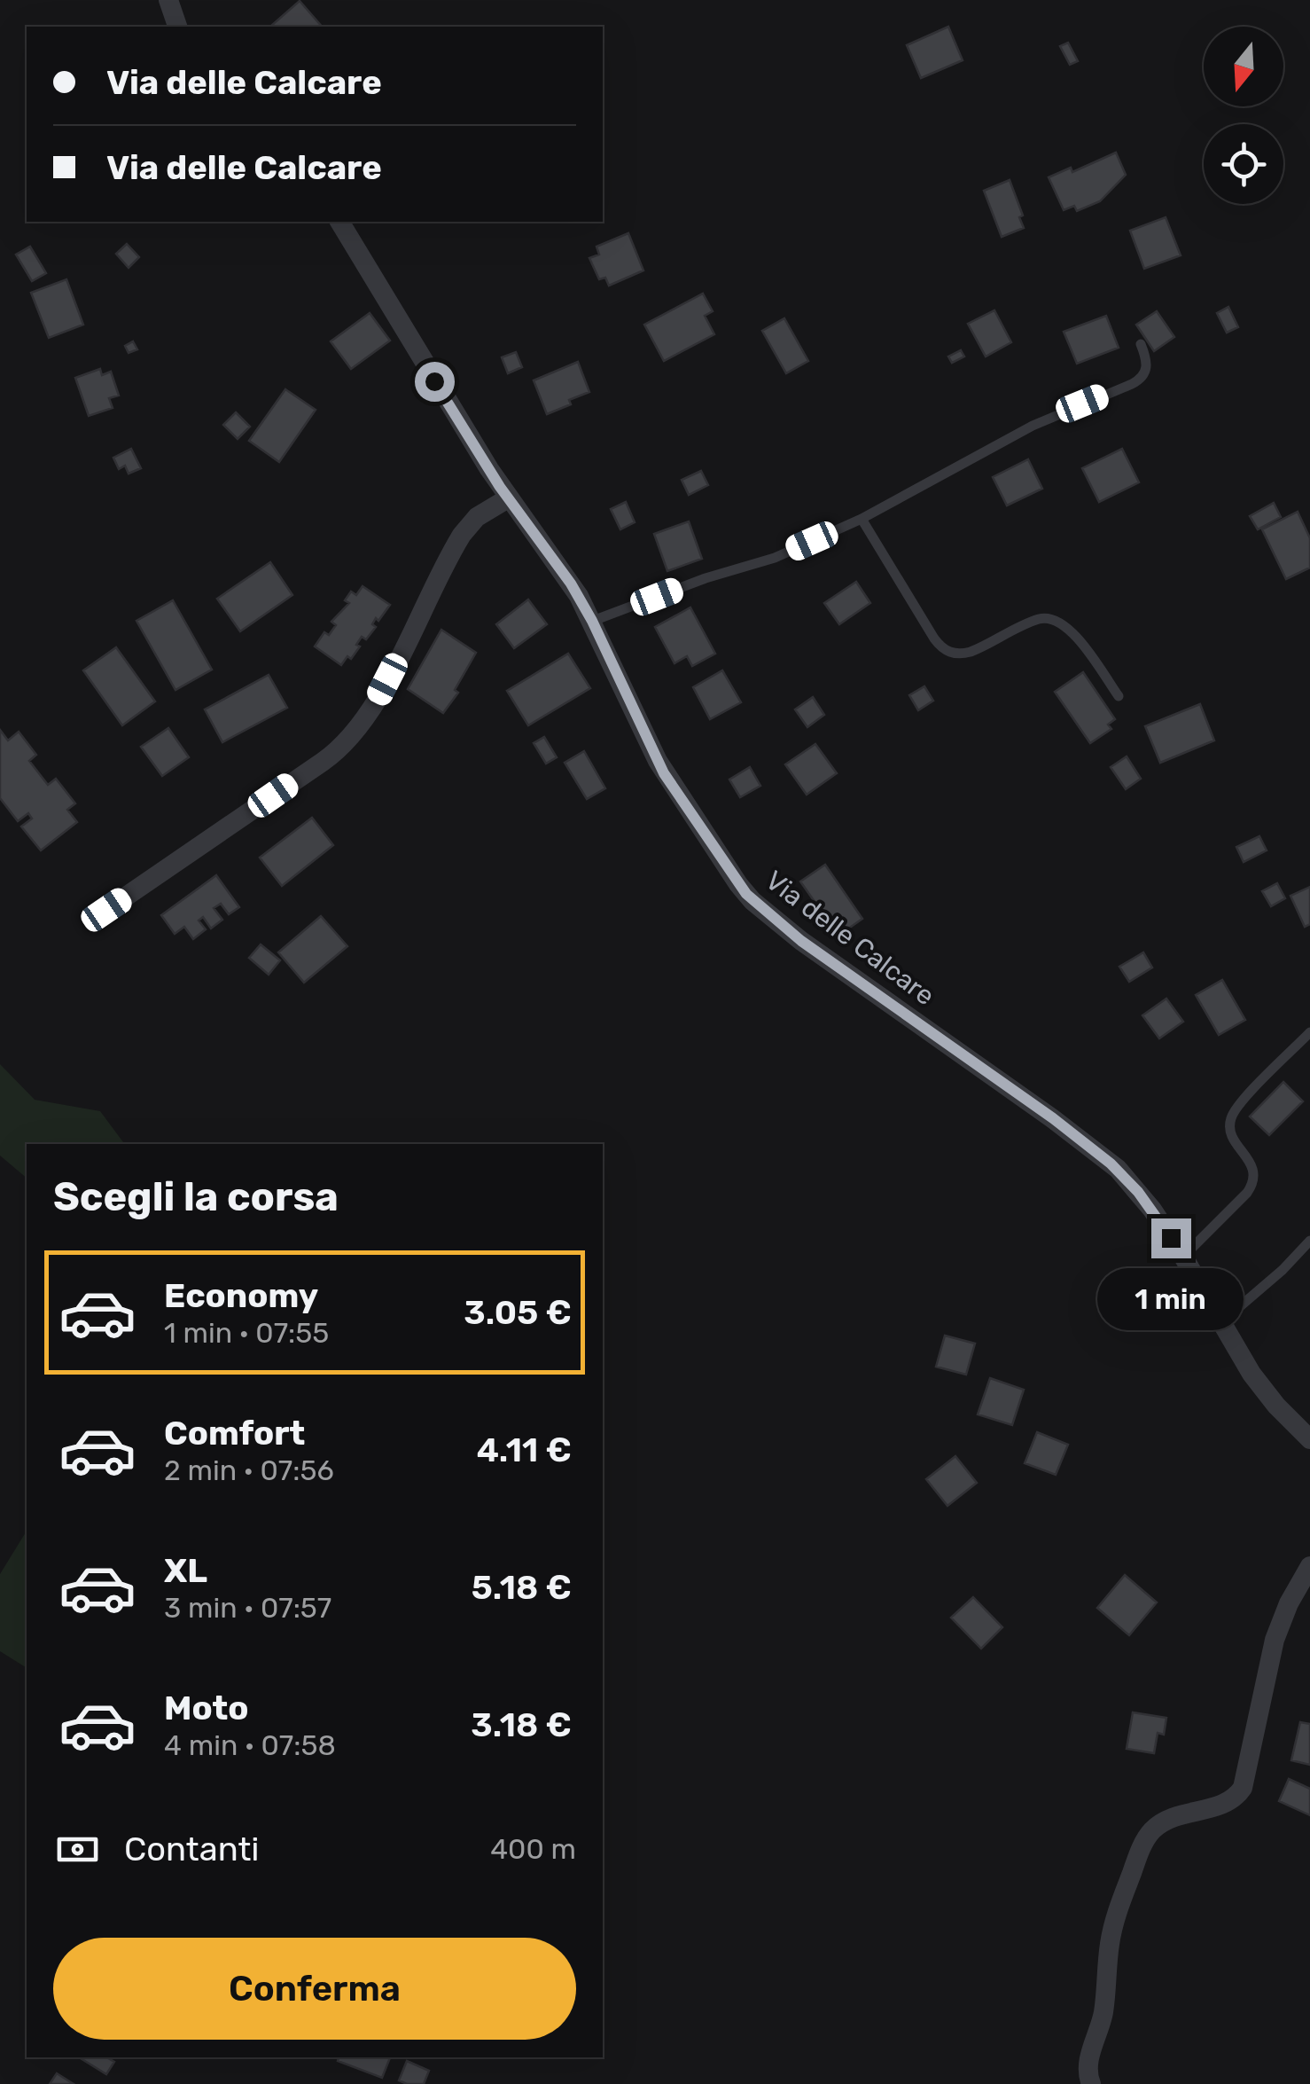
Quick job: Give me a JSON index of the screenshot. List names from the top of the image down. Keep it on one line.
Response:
{"streets":{"street":["Via delle Calcare"]},"north":"bottom","page":{"banner":["Via delle Calcare","Via delle Calcare"],"heading":"Scegli la corsa","list":[{"name":"Economy","note":"1 min · 07:55","value":"3.05 €"},{"name":"Comfort","note":"2 min · 07:56","value":"4.11 €"},{"name":"XL","note":"3 min · 07:57","value":"5.18 €"},{"name":"Moto","note":"4 min · 07:58","value":"3.18 €"}],"bubble":"1 min","pay":["Contanti","400 m"],"buttons":"Conferma"}}
